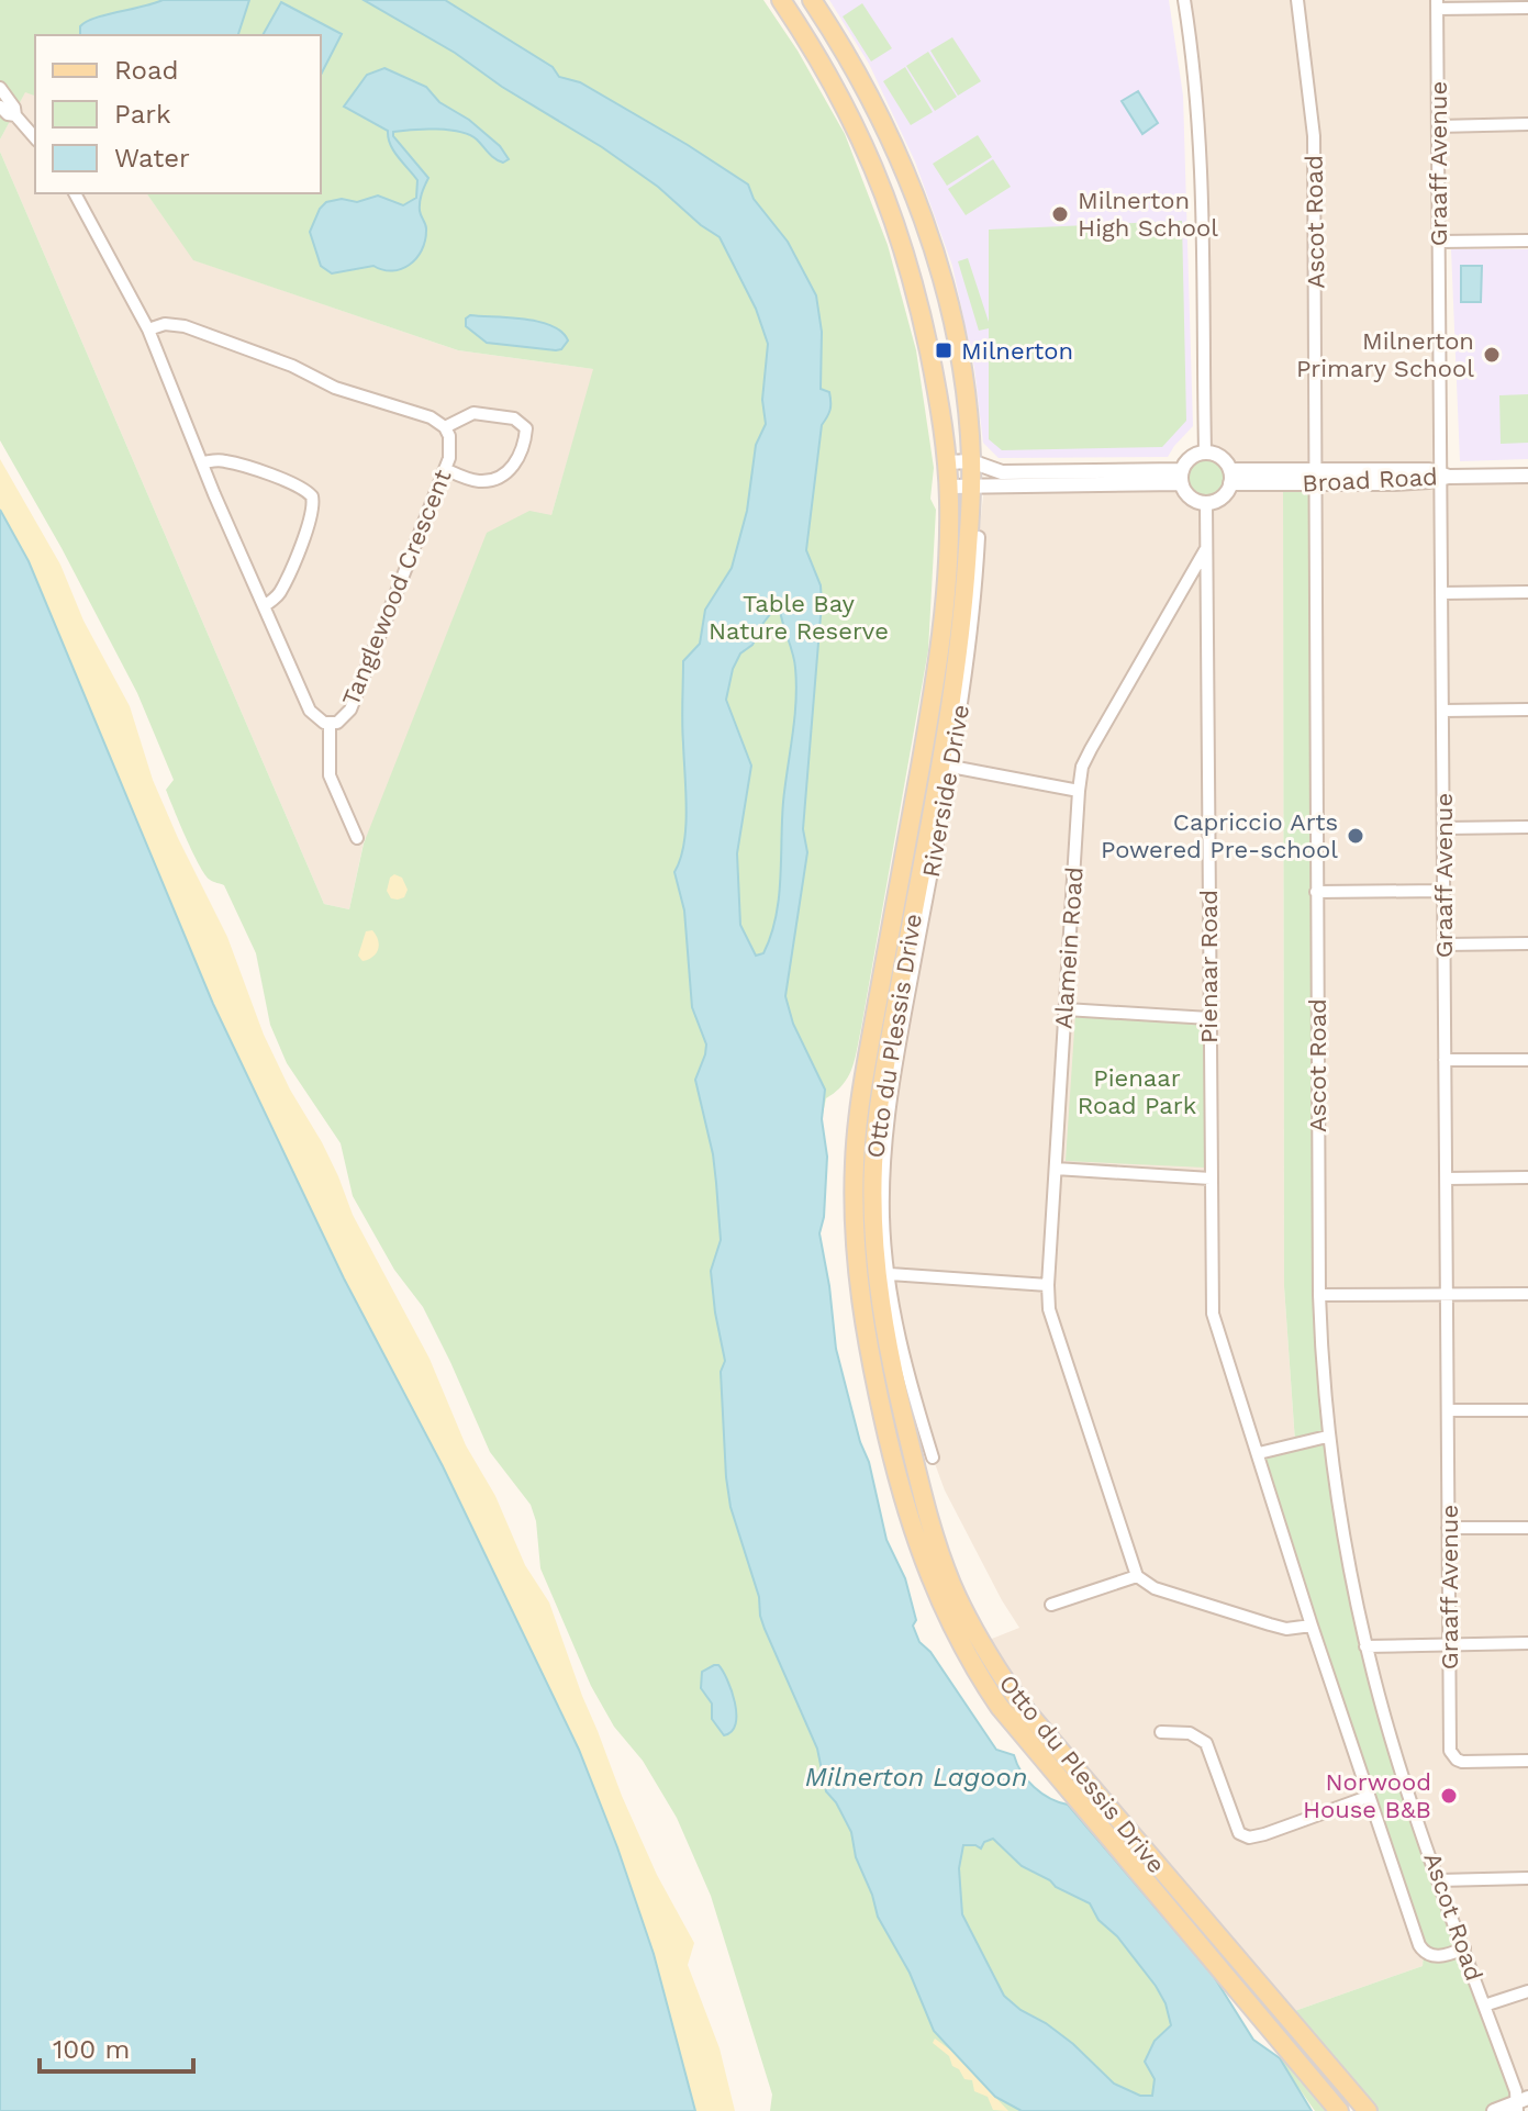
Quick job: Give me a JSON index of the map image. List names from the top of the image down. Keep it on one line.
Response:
{"streets":{"main road":["Otto du Plessis Drive"],"street":["Graaff Avenue","Ascot Road","Broad Road","Tanglewood Crescent","Riverside Drive","Alamein Road","Pienaar Road"]},"crossings":[["Graaff Avenue","Broad Road"],["Ascot Road","Broad Road"],["Ascot Road","Pienaar Road"],["Broad Road","Pienaar Road"],["Alamein Road","Pienaar Road"]],"water":["Milnerton Lagoon"],"parks":["Table Bay Nature Reserve","Pienaar Road Park"],"places":{"other":["Milnerton High School","Milnerton Primary School","Capriccio Arts Powered Pre-school","Norwood House B&B"],"transit":["Milnerton"]},"legend":["Road","Park","Water"],"scale_bar":"100 m"}
